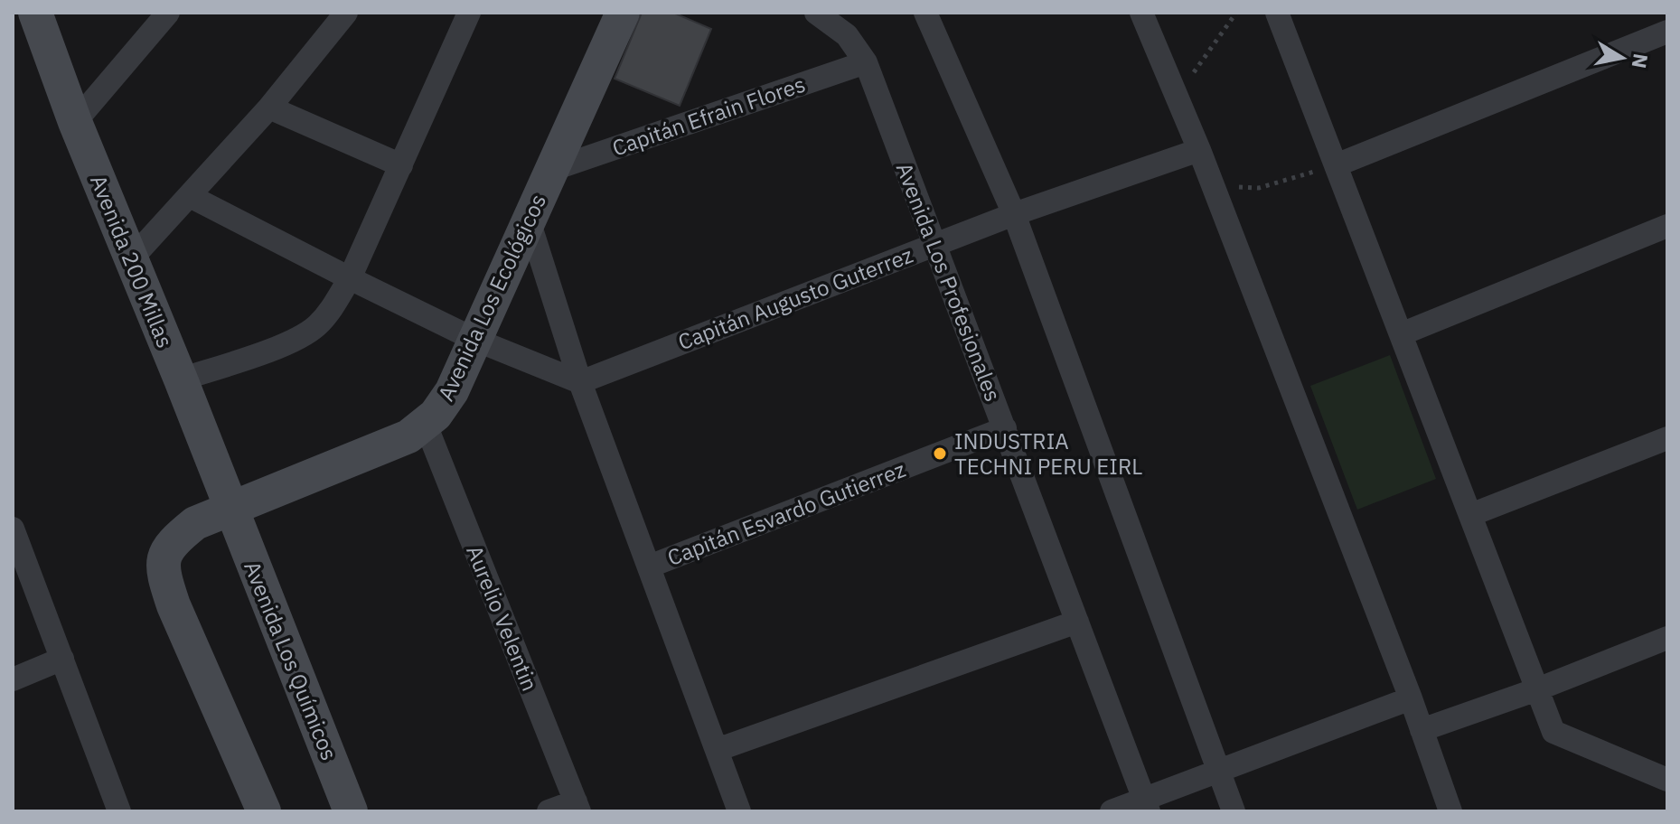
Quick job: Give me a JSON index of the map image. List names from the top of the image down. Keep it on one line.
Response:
{"streets":{"main road":["Avenida 200 Millas","Avenida Los Ecológicos","Avenida Los Químicos"],"street":["Capitán Efrain Flores","Avenida Los Profesionales","Capitán Augusto Guterrez","Capitán Esvardo Gutierrez","Aurelio Velentin"]},"crossings":[["Capitán Efrain Flores","Avenida Los Profesionales"],["Capitán Efrain Flores","Avenida Los Ecológicos"],["Avenida 200 Millas","Avenida Los Ecológicos"],["Avenida 200 Millas","Avenida Los Químicos"],["Avenida Los Profesionales","Capitán Augusto Guterrez"],["Avenida Los Profesionales","Capitán Esvardo Gutierrez"],["Avenida Los Ecológicos","Aurelio Velentin"],["Avenida Los Ecológicos","Avenida Los Químicos"]],"places":["INDUSTRIA TECHNI PERU EIRL"],"north":"right"}
